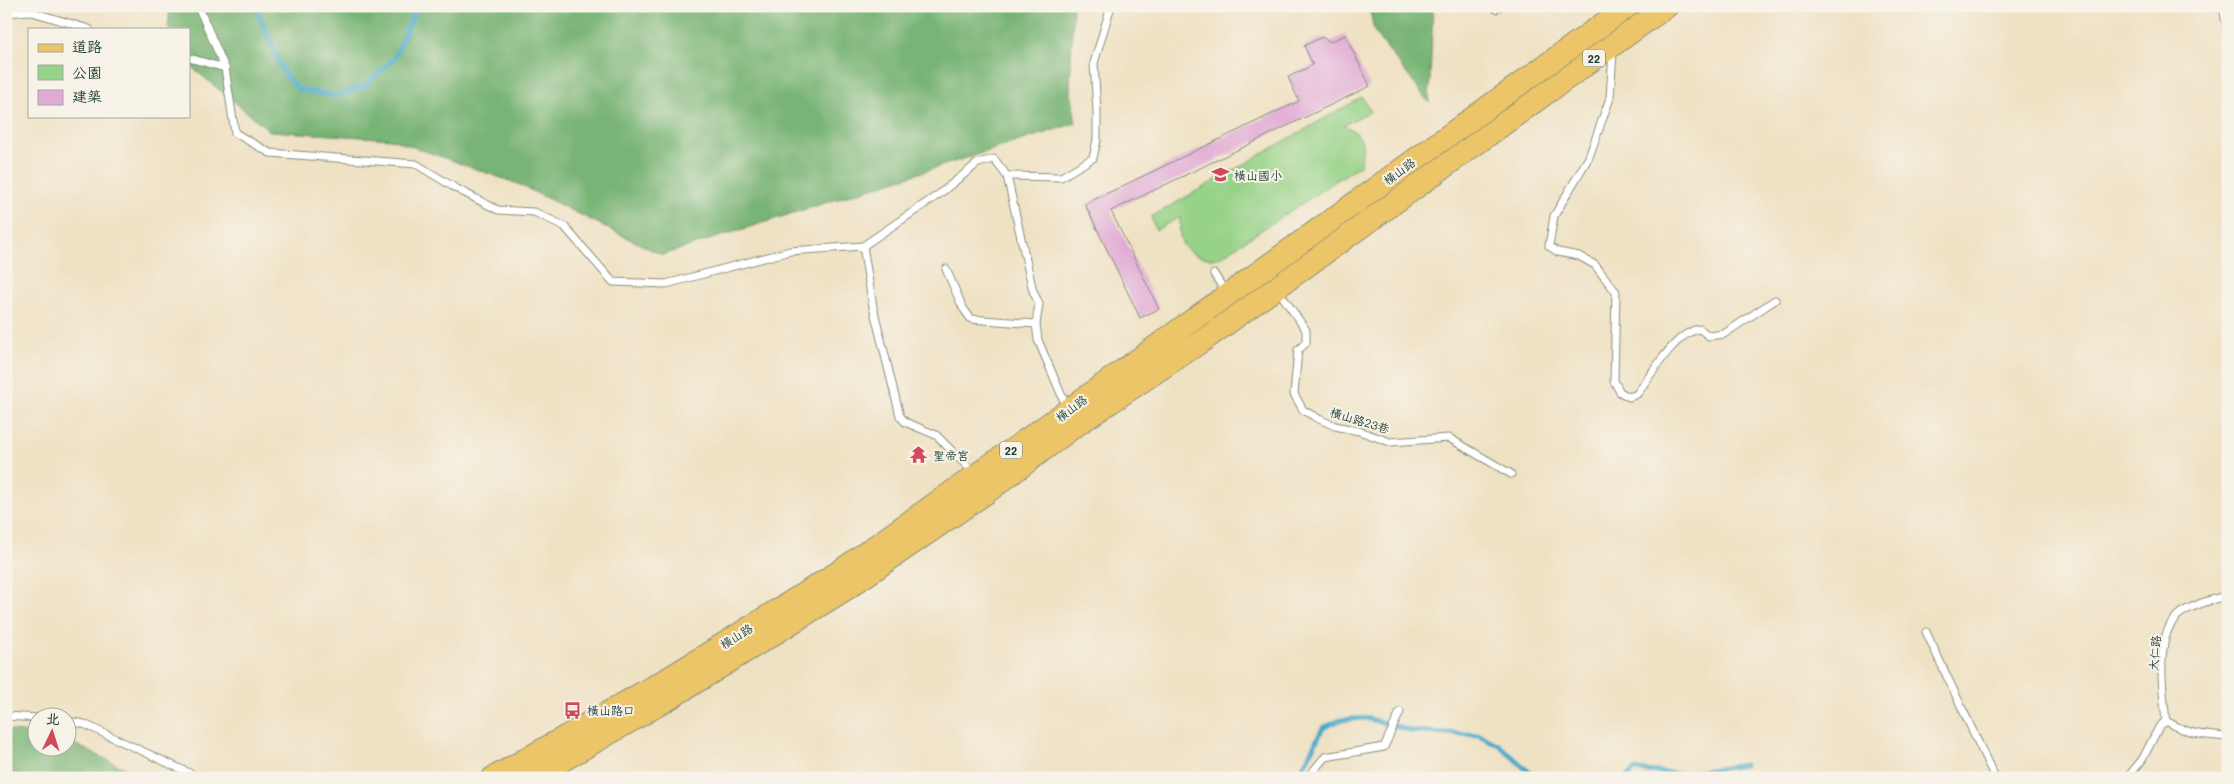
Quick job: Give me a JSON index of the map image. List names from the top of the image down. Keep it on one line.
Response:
{"streets":{"main road":["22","橫山路"],"lane":["橫山路23巷","大仁路"]},"crossings":[["橫山路","橫山路23巷"]],"places":{"school or university":["橫山國小"],"temple":["聖帝宮"],"bus stop":["橫山路口"]},"legend":["道路","公園","建築"],"north":"top"}
